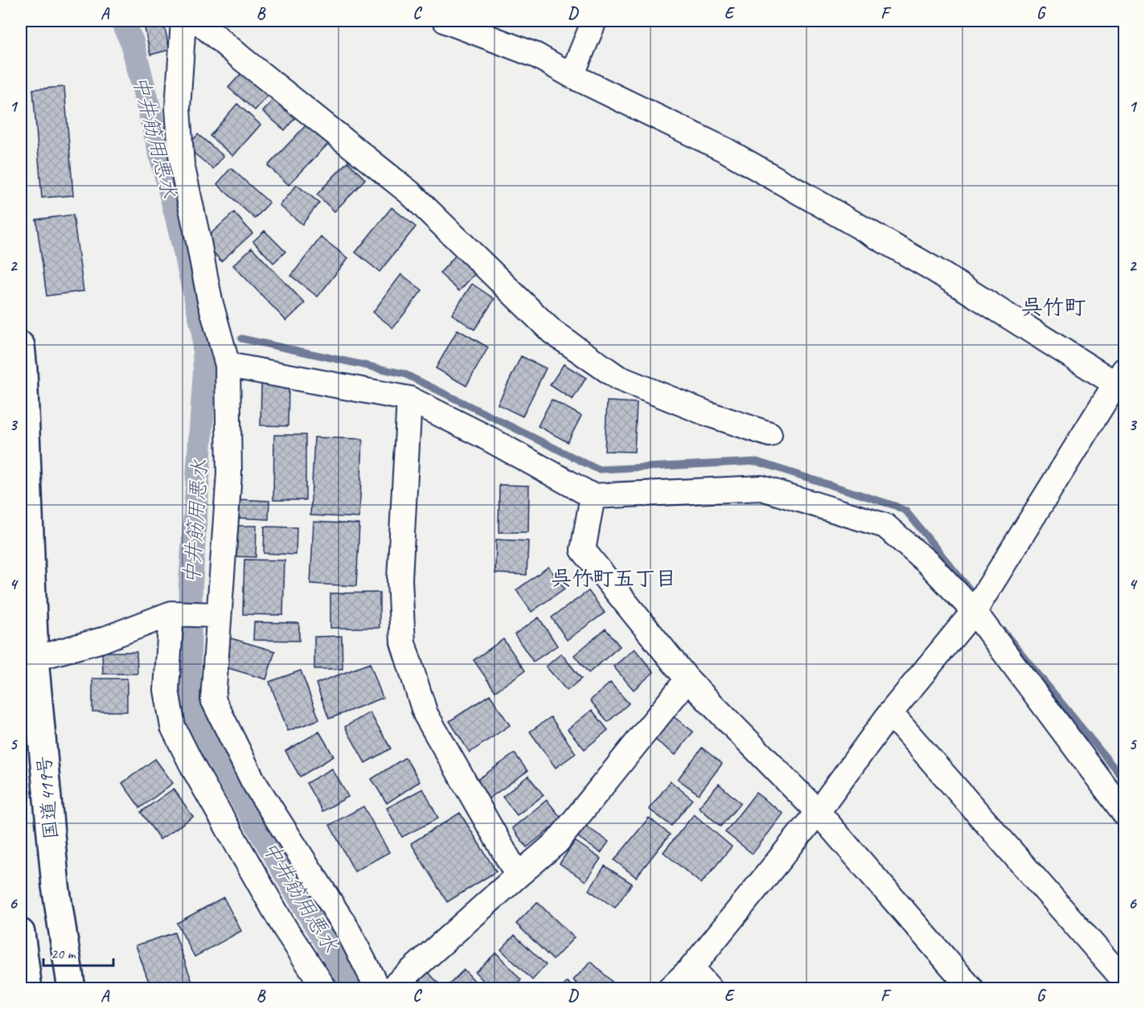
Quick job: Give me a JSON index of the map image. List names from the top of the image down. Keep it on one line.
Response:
{"streets":{"highway":["国道419号"]},"districts":["呉竹町","呉竹町五丁目"],"water":["中井筋用悪水"],"scale_bar":"20 m","grid":{"columns":["A","B","C","D","E","F","G"],"rows":["1","2","3","4","5","6"]}}
